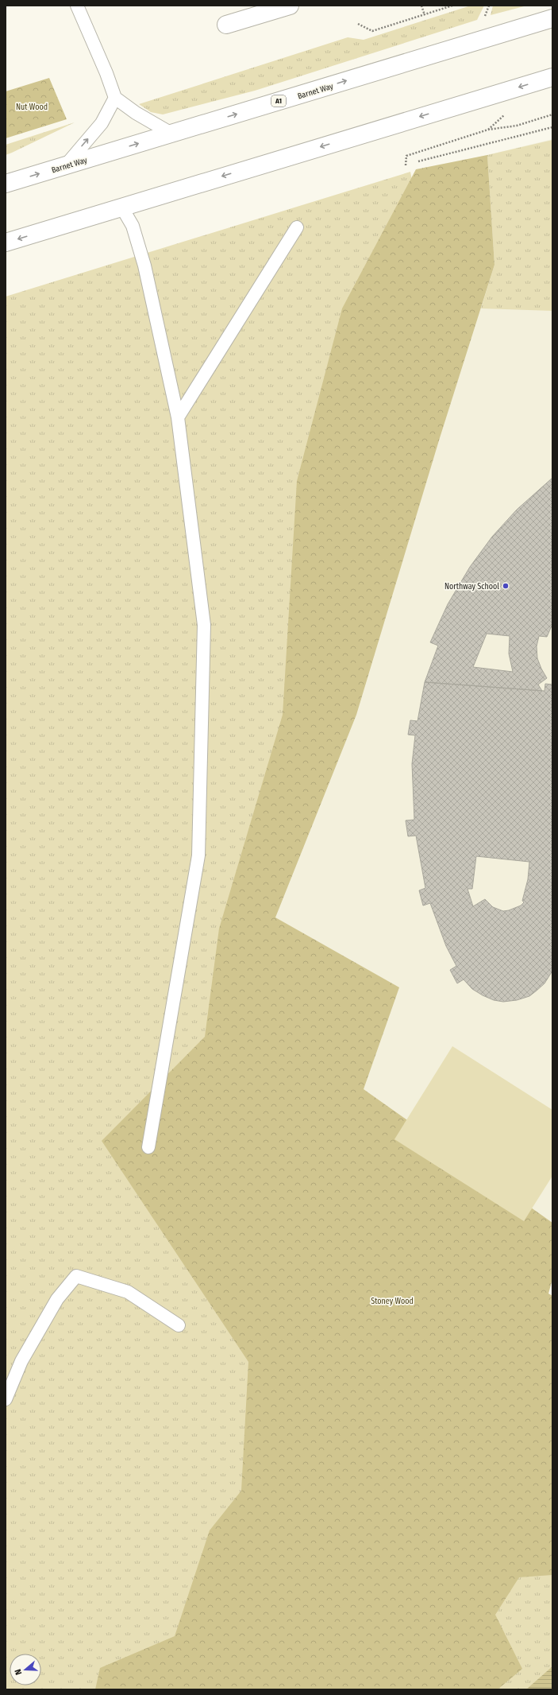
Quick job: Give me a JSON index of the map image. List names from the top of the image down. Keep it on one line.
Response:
{"streets":{"main road":["Barnet Way","A1"]},"parks":["Nut Wood","Stoney Wood"],"places":["Northway School"],"north":"left"}
